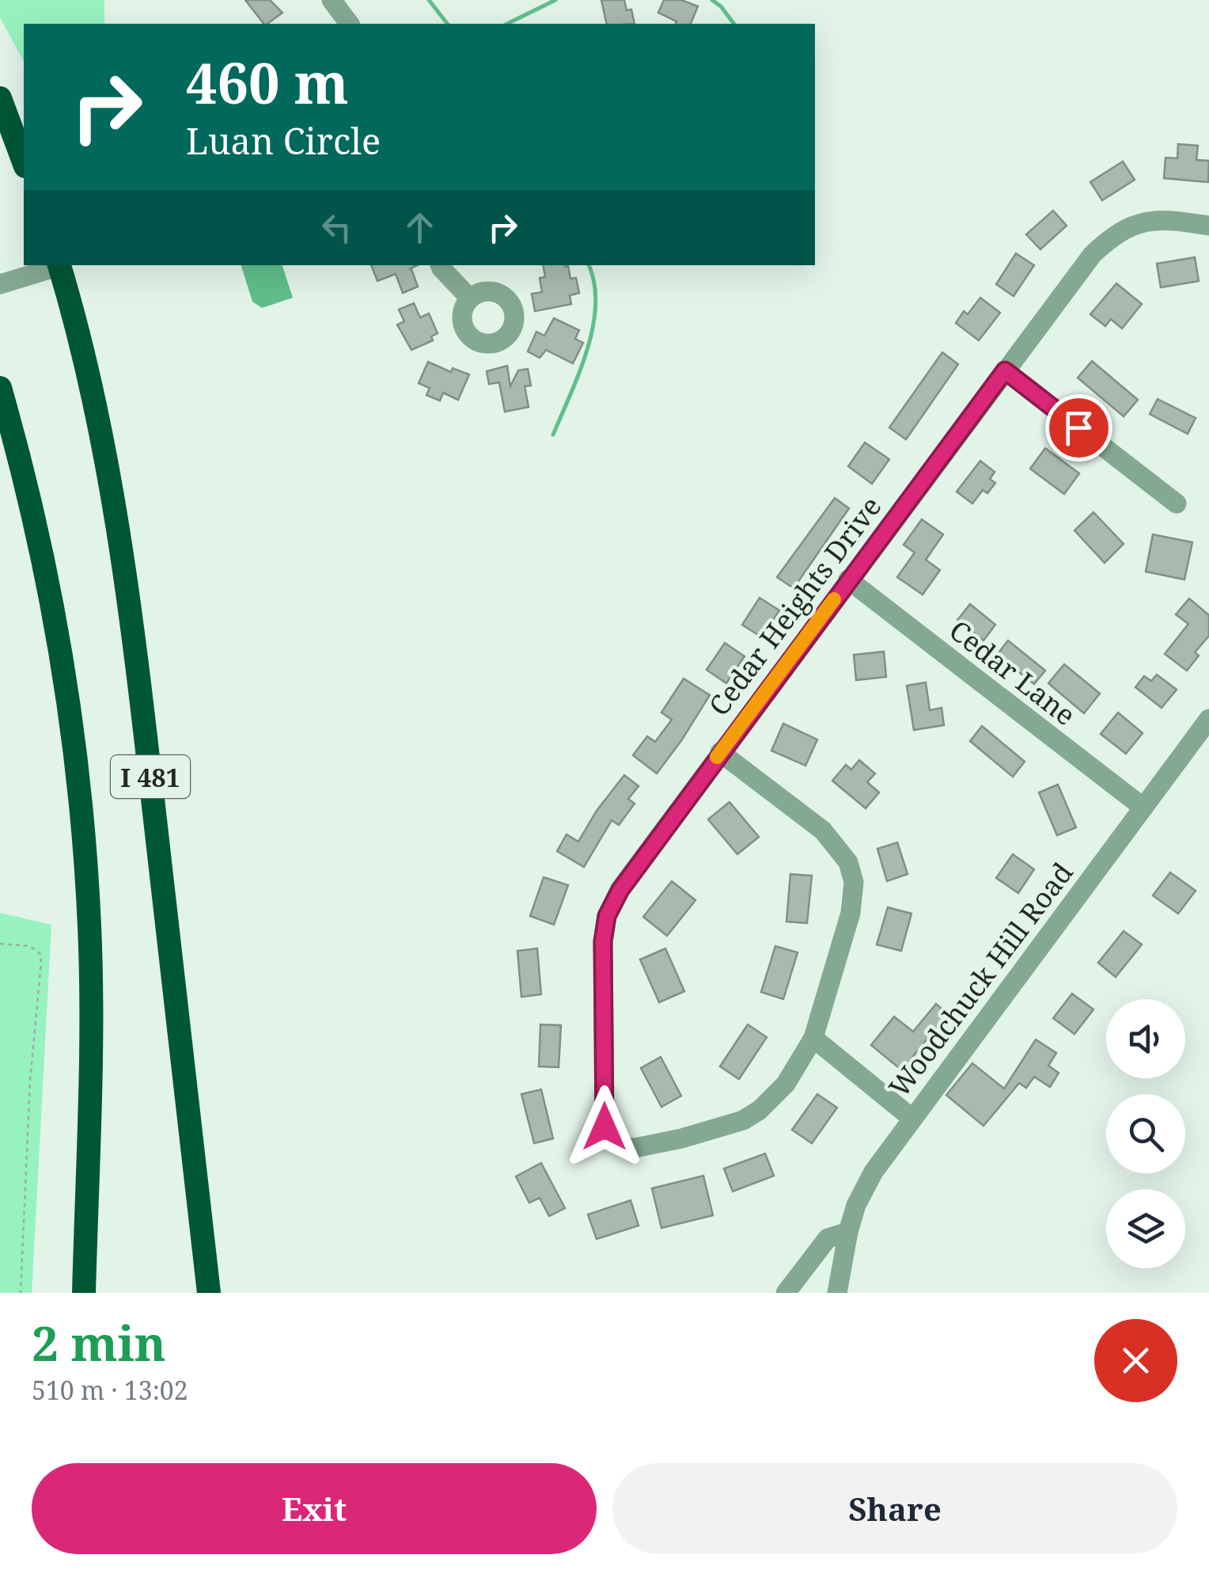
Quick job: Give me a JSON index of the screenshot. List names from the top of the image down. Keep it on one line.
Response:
{"streets":{"highway":["I 481"],"street":["Cedar Heights Drive","Cedar Lane","Woodchuck Hill Road"]},"crossings":[["Cedar Heights Drive","Cedar Lane"],["Cedar Lane","Woodchuck Hill Road"]],"page":{"turn":["460 m","Luan Circle"],"heading":["2 min","510 m · 13:02"],"buttons":["Exit","Share"]}}
